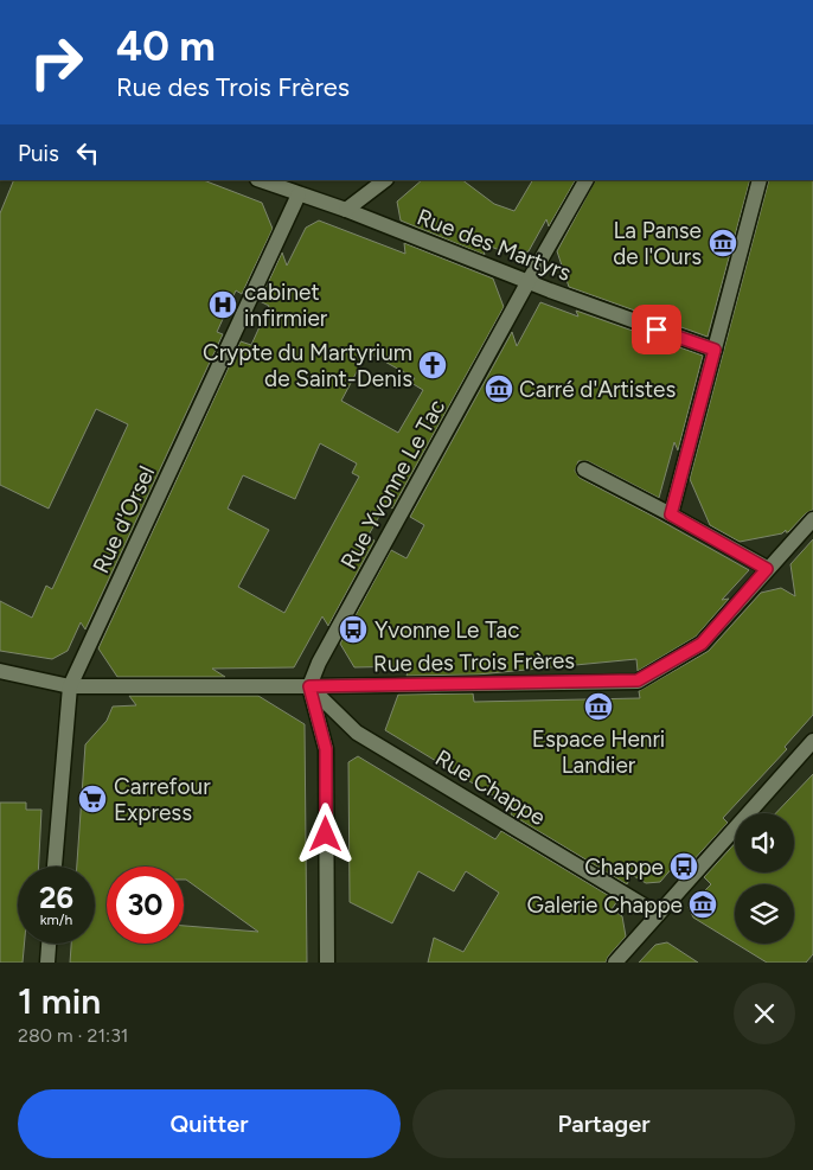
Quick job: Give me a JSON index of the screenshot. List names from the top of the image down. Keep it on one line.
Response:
{"streets":{"street":["Rue des Martyrs","Rue Yvonne Le Tac","Rue d'Orsel","Rue des Trois Frères","Rue Chappe"]},"crossings":[["Rue des Martyrs","Rue Yvonne Le Tac"],["Rue des Martyrs","Rue d'Orsel"],["Rue Yvonne Le Tac","Rue des Trois Frères"],["Rue Yvonne Le Tac","Rue Chappe"],["Rue d'Orsel","Rue des Trois Frères"],["Rue des Trois Frères","Rue Chappe"]],"places":{"museum":["La Panse de l'Ours","Carré d'Artistes","Espace Henri Landier","Galerie Chappe"],"hospital":["cabinet infirmier"],"church":["Crypte du Martyrium de Saint-Denis"],"bus stop":["Yvonne Le Tac","Chappe"],"supermarket":["Carrefour Express"]},"page":{"turn":["40 m","Rue des Trois Frères"],"then":"Puis","speed":"26 km/h","limit":"30","heading":["1 min","280 m · 21:31"],"buttons":["Quitter","Partager"]}}
